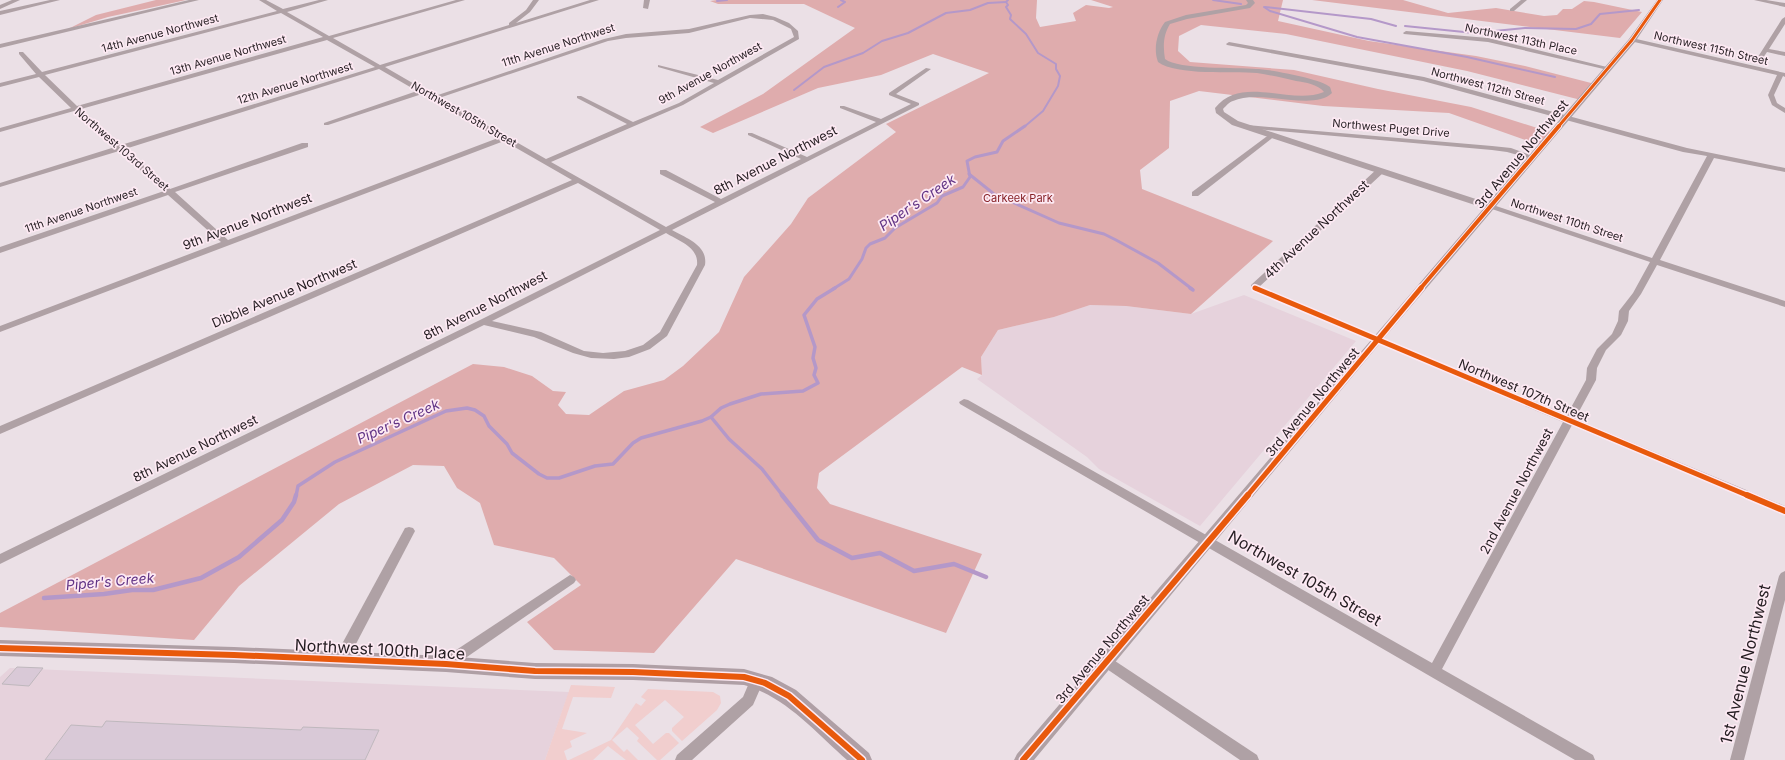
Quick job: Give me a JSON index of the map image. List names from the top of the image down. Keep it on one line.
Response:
{"streets":{"main road":["Northwest 100th Place"],"street":["14th Avenue Northwest","Northwest 113th Place","11th Avenue Northwest","Northwest 115th Street","13th Avenue Northwest","9th Avenue Northwest","12th Avenue Northwest","Northwest 112th Street","Northwest 105th Street","Northwest Puget Drive","Northwest 103rd Street","3rd Avenue Northwest","8th Avenue Northwest","Northwest 110th Street","4th Avenue Northwest","Dibble Avenue Northwest","Northwest 107th Street","2nd Avenue Northwest","1st Avenue Northwest"]},"crossings":[["14th Avenue Northwest","Northwest 105th Street"],["14th Avenue Northwest","Northwest 103rd Street"],["Northwest 113th Place","3rd Avenue Northwest"],["11th Avenue Northwest","9th Avenue Northwest"],["11th Avenue Northwest","Northwest 105th Street"],["11th Avenue Northwest","Northwest 103rd Street"],["Northwest 115th Street","3rd Avenue Northwest"],["13th Avenue Northwest","Northwest 105th Street"],["13th Avenue Northwest","Northwest 103rd Street"],["9th Avenue Northwest","Northwest 105th Street"],["9th Avenue Northwest","Northwest 103rd Street"],["12th Avenue Northwest","Northwest 105th Street"],["12th Avenue Northwest","Northwest 103rd Street"],["Northwest 112th Street","3rd Avenue Northwest"],["Northwest 112th Street","2nd Avenue Northwest"],["Northwest 105th Street","3rd Avenue Northwest"],["Northwest 105th Street","8th Avenue Northwest"],["Northwest 105th Street","Dibble Avenue Northwest"],["Northwest 105th Street","2nd Avenue Northwest"],["Northwest Puget Drive","3rd Avenue Northwest"],["Northwest Puget Drive","Northwest 110th Street"],["3rd Avenue Northwest","Northwest 110th Street"],["3rd Avenue Northwest","Northwest 107th Street"],["Northwest 110th Street","4th Avenue Northwest"],["Northwest 110th Street","2nd Avenue Northwest"],["4th Avenue Northwest","Northwest 107th Street"],["Northwest 107th Street","2nd Avenue Northwest"]],"water":["Piper's Creek"],"parks":["Carkeek Park"]}
